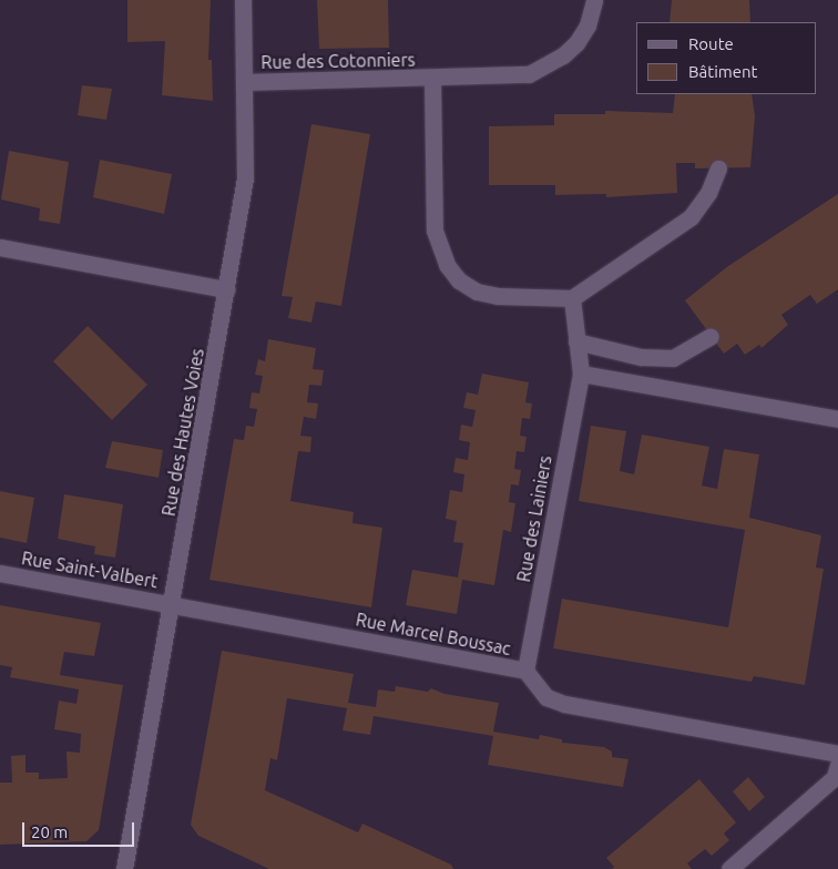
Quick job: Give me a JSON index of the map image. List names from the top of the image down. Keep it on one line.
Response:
{"streets":{"street":["Rue des Cotonniers","Rue des Hautes Voies","Rue des Lainiers","Rue Saint-Valbert","Rue Marcel Boussac"]},"crossings":[["Rue des Cotonniers","Rue des Hautes Voies"],["Rue des Cotonniers","Rue des Lainiers"],["Rue des Hautes Voies","Rue Saint-Valbert"],["Rue des Hautes Voies","Rue Marcel Boussac"],["Rue des Lainiers","Rue Marcel Boussac"],["Rue Saint-Valbert","Rue Marcel Boussac"]],"legend":["Route","Bâtiment"],"scale_bar":"20 m"}
